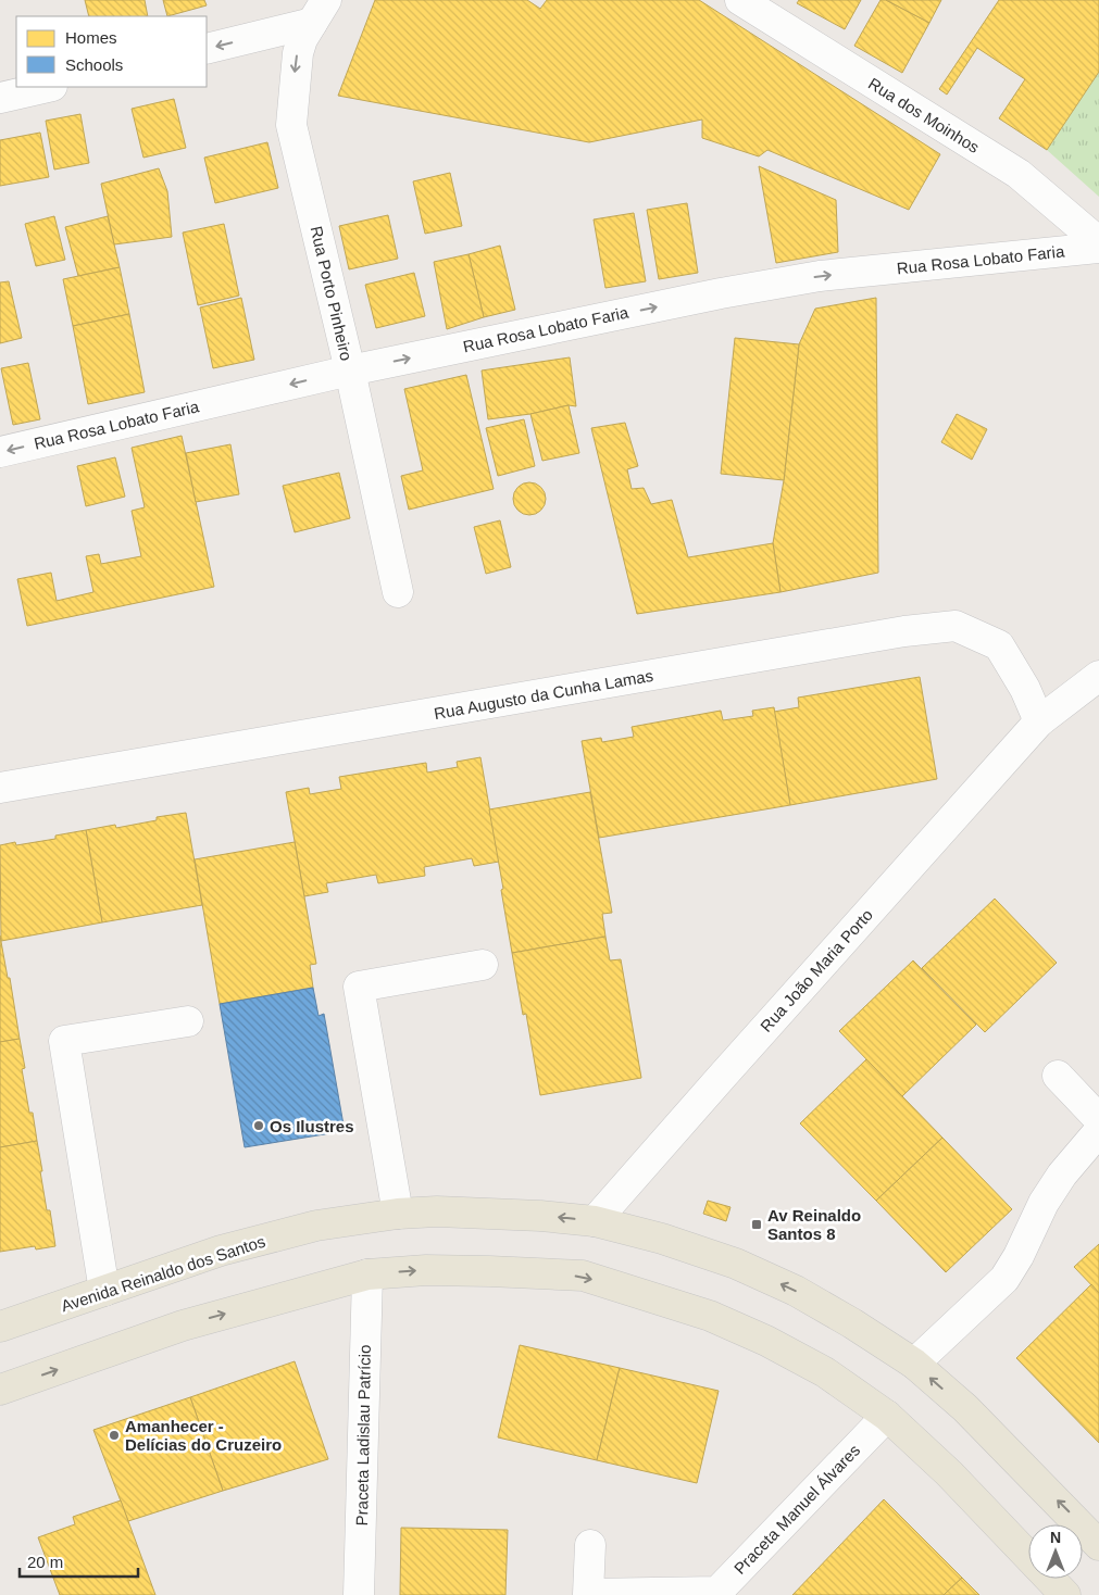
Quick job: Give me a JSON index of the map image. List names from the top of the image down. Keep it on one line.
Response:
{"streets":{"main road":["Avenida Reinaldo dos Santos"],"street":["Rua dos Moinhos","Rua Rosa Lobato Faria","Rua Porto Pinheiro","Rua Augusto da Cunha Lamas","Rua João Maria Porto","Praceta Ladislau Patrício","Praceta Manuel Álvares"]},"crossings":[["Rua Rosa Lobato Faria","Rua Porto Pinheiro"],["Rua Augusto da Cunha Lamas","Rua João Maria Porto"],["Rua João Maria Porto","Avenida Reinaldo dos Santos"]],"one_way":["Rua Porto Pinheiro"],"places":{"other":["Os Ilustres","Amanhecer - Delícias do Cruzeiro"],"transit":["Av Reinaldo Santos 8"]},"legend":["Homes","Schools"],"scale_bar":"20 m","north":"top"}
